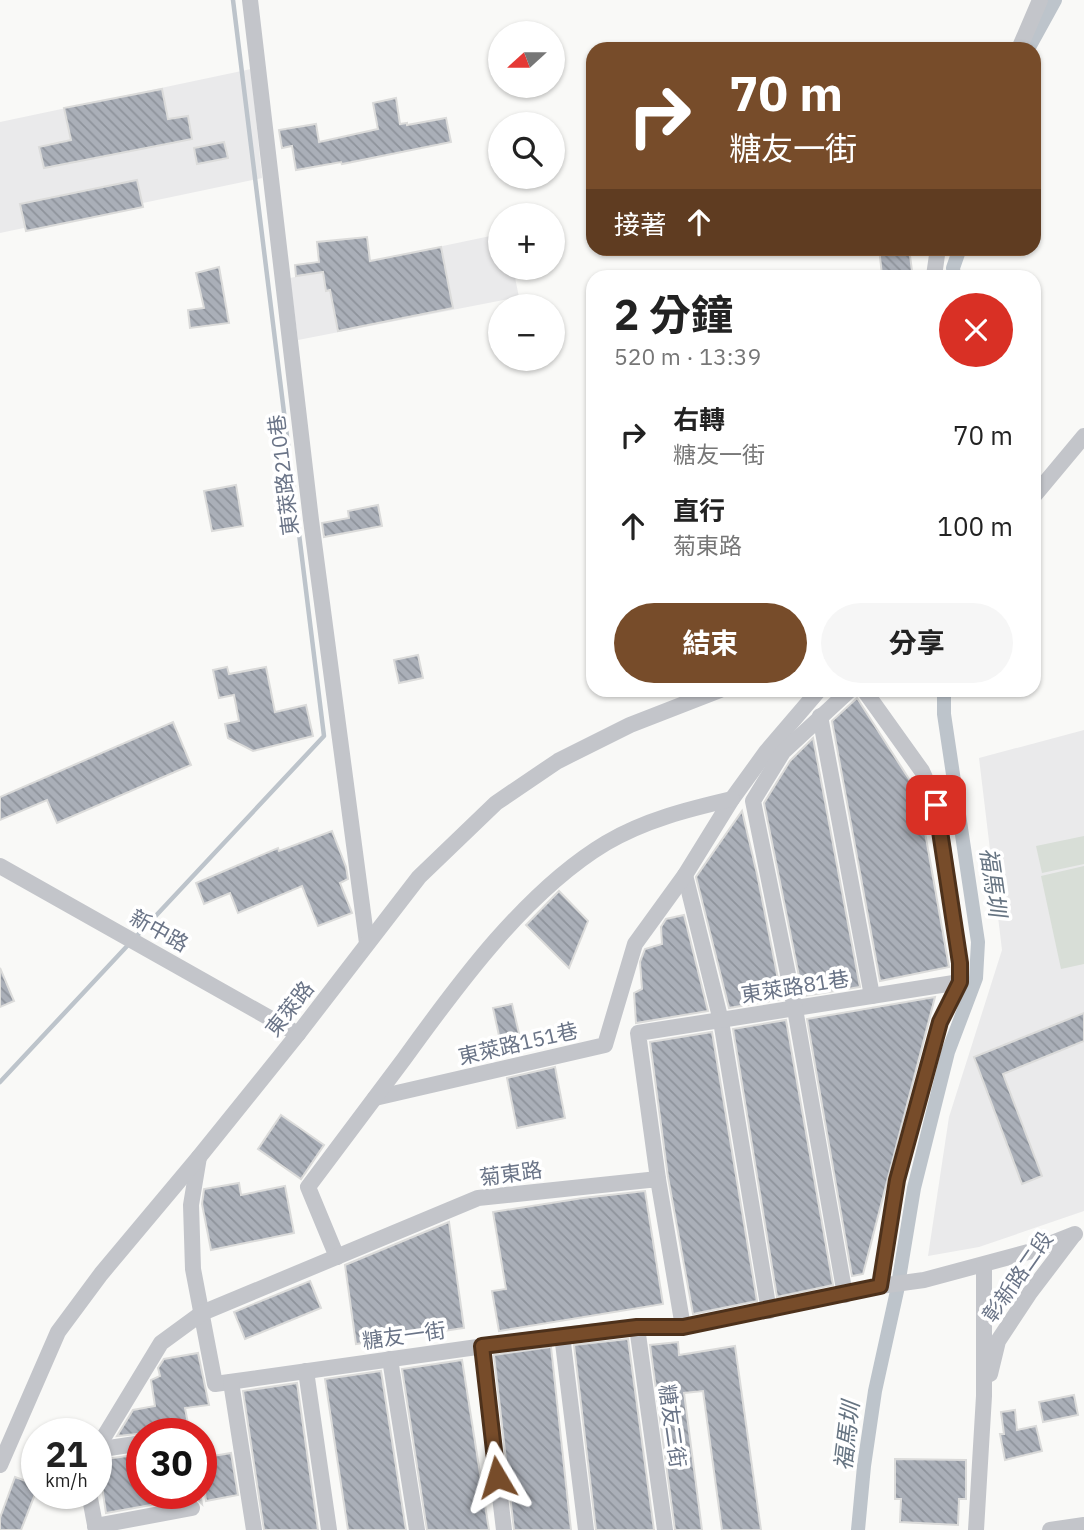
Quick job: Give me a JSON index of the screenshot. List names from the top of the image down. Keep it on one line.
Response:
{"streets":{"street":["東萊路210巷","新中路","東萊路81巷","東萊路","東萊路151巷","菊東路","彰新路二段","糖友一街","糖友二街"]},"crossings":[["東萊路210巷","東萊路"],["新中路","東萊路"],["東萊路81巷","菊東路"],["糖友一街","糖友二街"]],"water":["福馬圳"],"north":"left","page":{"map_buttons":["+","−"],"turn":["70 m","糖友一街"],"then":"接著","heading":["2 分鐘","520 m · 13:39"],"list":[{"name":"右轉","note":"糖友一街","value":"70 m"},{"name":"直行","note":"菊東路","value":"100 m"}],"buttons":["結束","分享"],"speed":"21 km/h","limit":"30"}}
